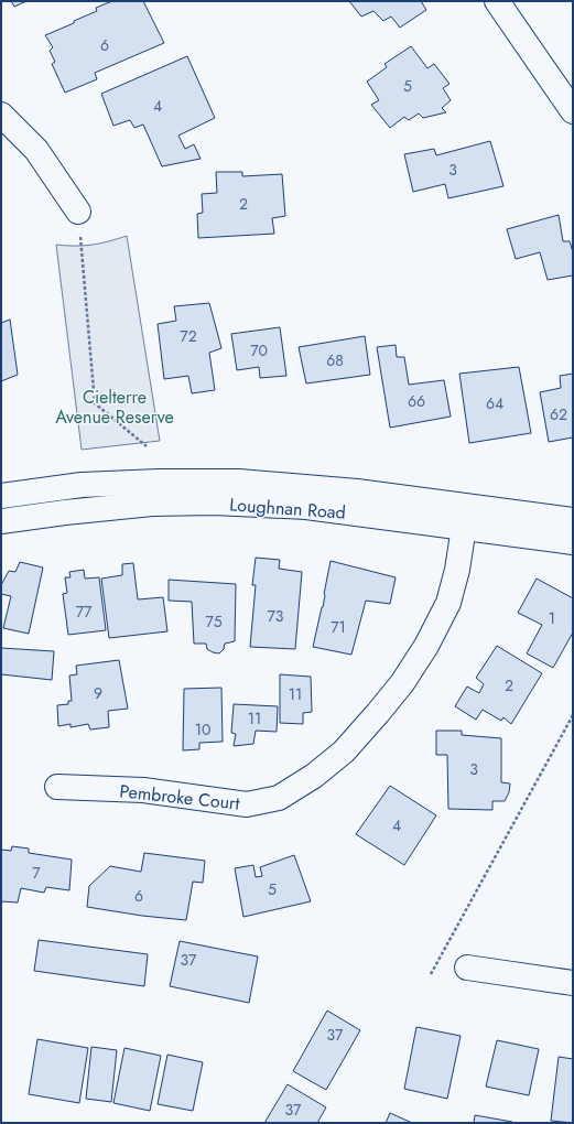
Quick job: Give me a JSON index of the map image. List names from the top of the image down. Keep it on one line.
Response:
{"streets":{"main road":["Loughnan Road","Pembroke Court"]},"crossings":[["Loughnan Road","Pembroke Court"]],"parks":["Cielterre Avenue Reserve"],"house_numbers":["6","5","4","3","2","72","70","68","66","64","62","77","73","1","75","71","2","9","11","11","10","3","4","7","5","6","37","37","37"]}
